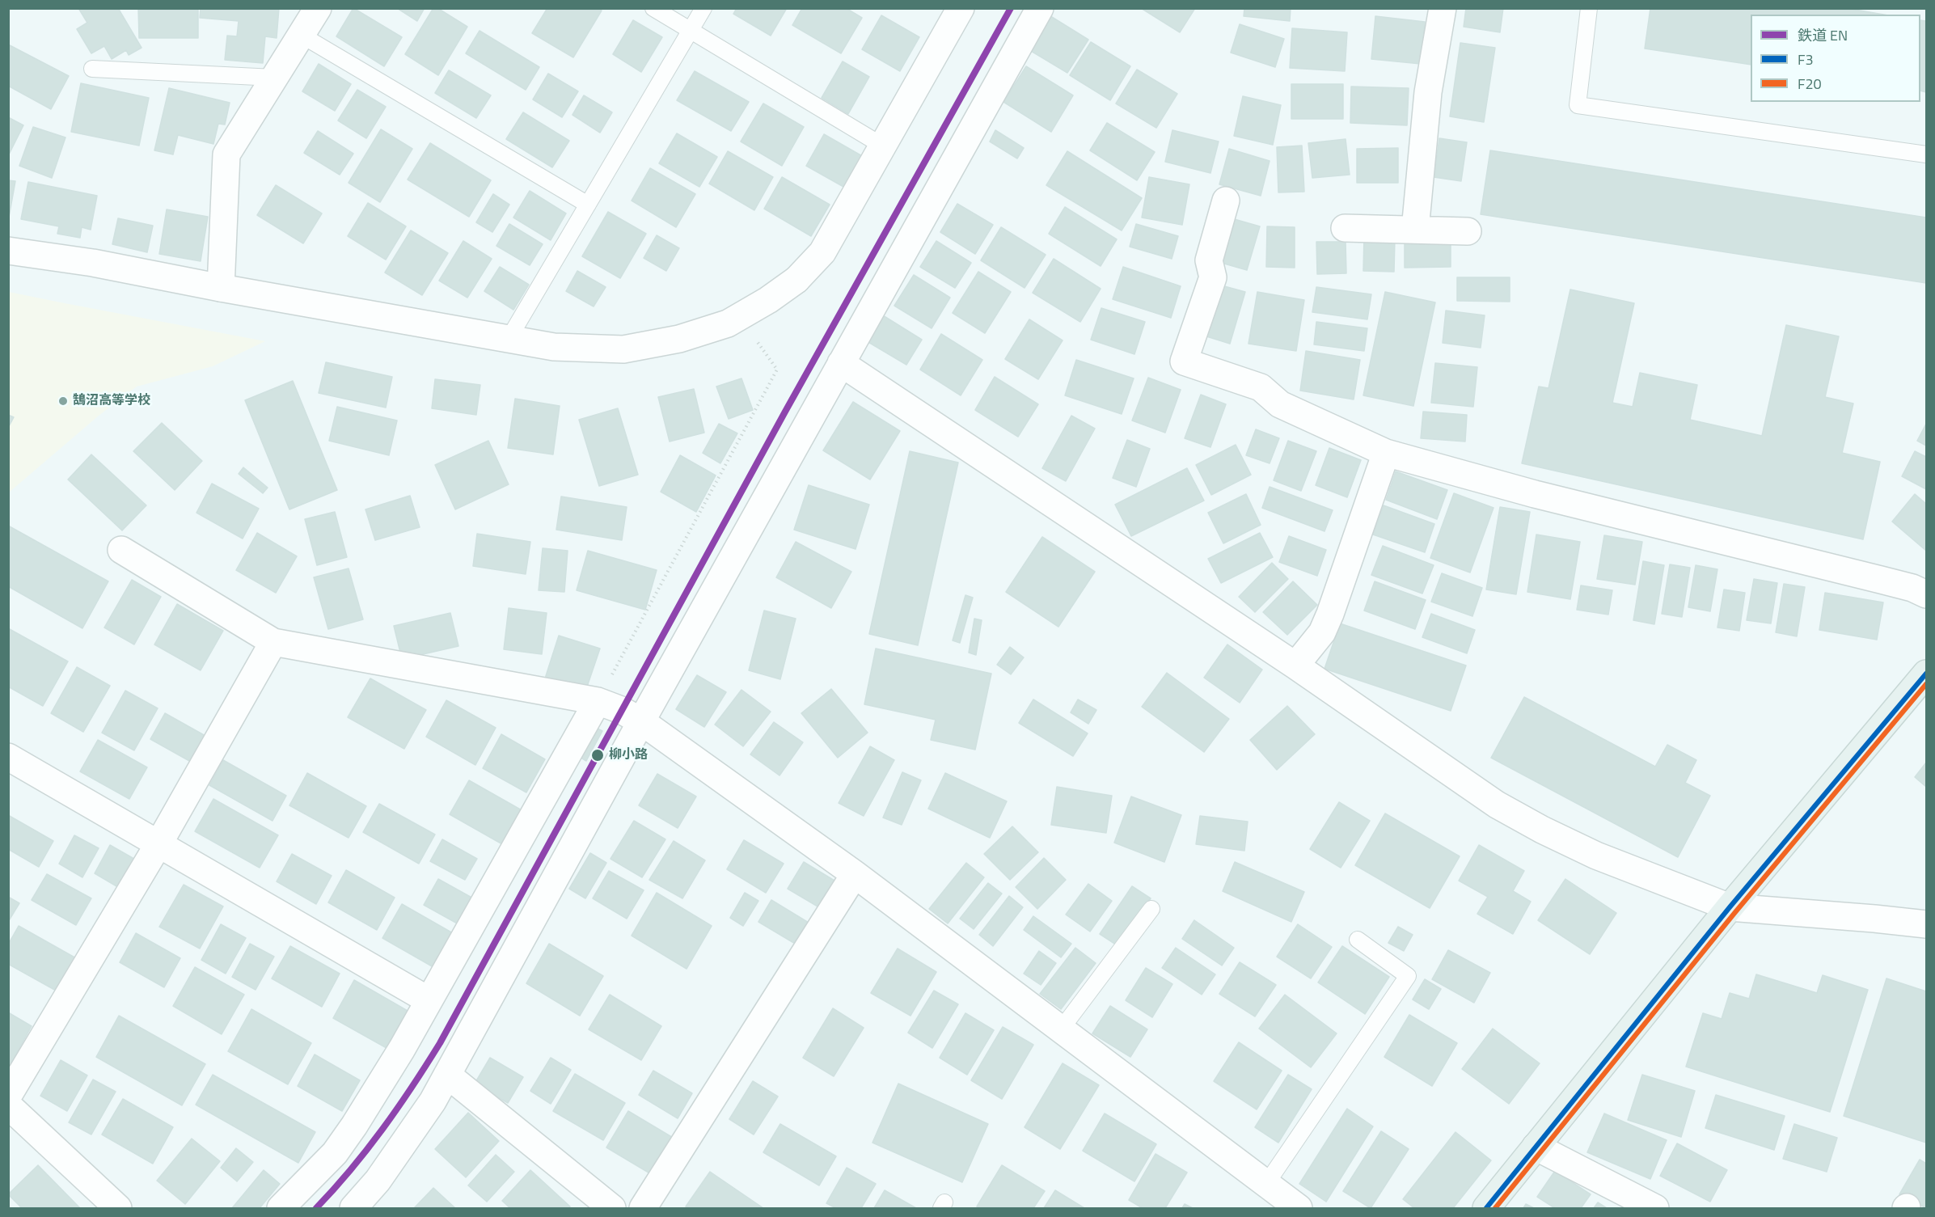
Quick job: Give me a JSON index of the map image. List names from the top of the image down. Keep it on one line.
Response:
{"places":["鵠沼高等学校","柳小路"],"lines":["rail line EN","transit line F3","transit line F20"],"legend":["鉄道 EN","F3","F20"]}
